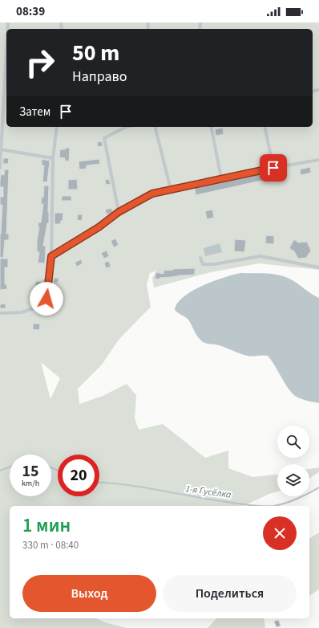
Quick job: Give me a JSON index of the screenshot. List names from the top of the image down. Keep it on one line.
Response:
{"water":["1-я Гусёлка"],"page":{"status":"08:39","turn":["50 m","Направо"],"then":"Затем","speed":"15 km/h","limit":"20","heading":["1 мин","330 m · 08:40"],"buttons":["Выход","Поделиться"]}}
